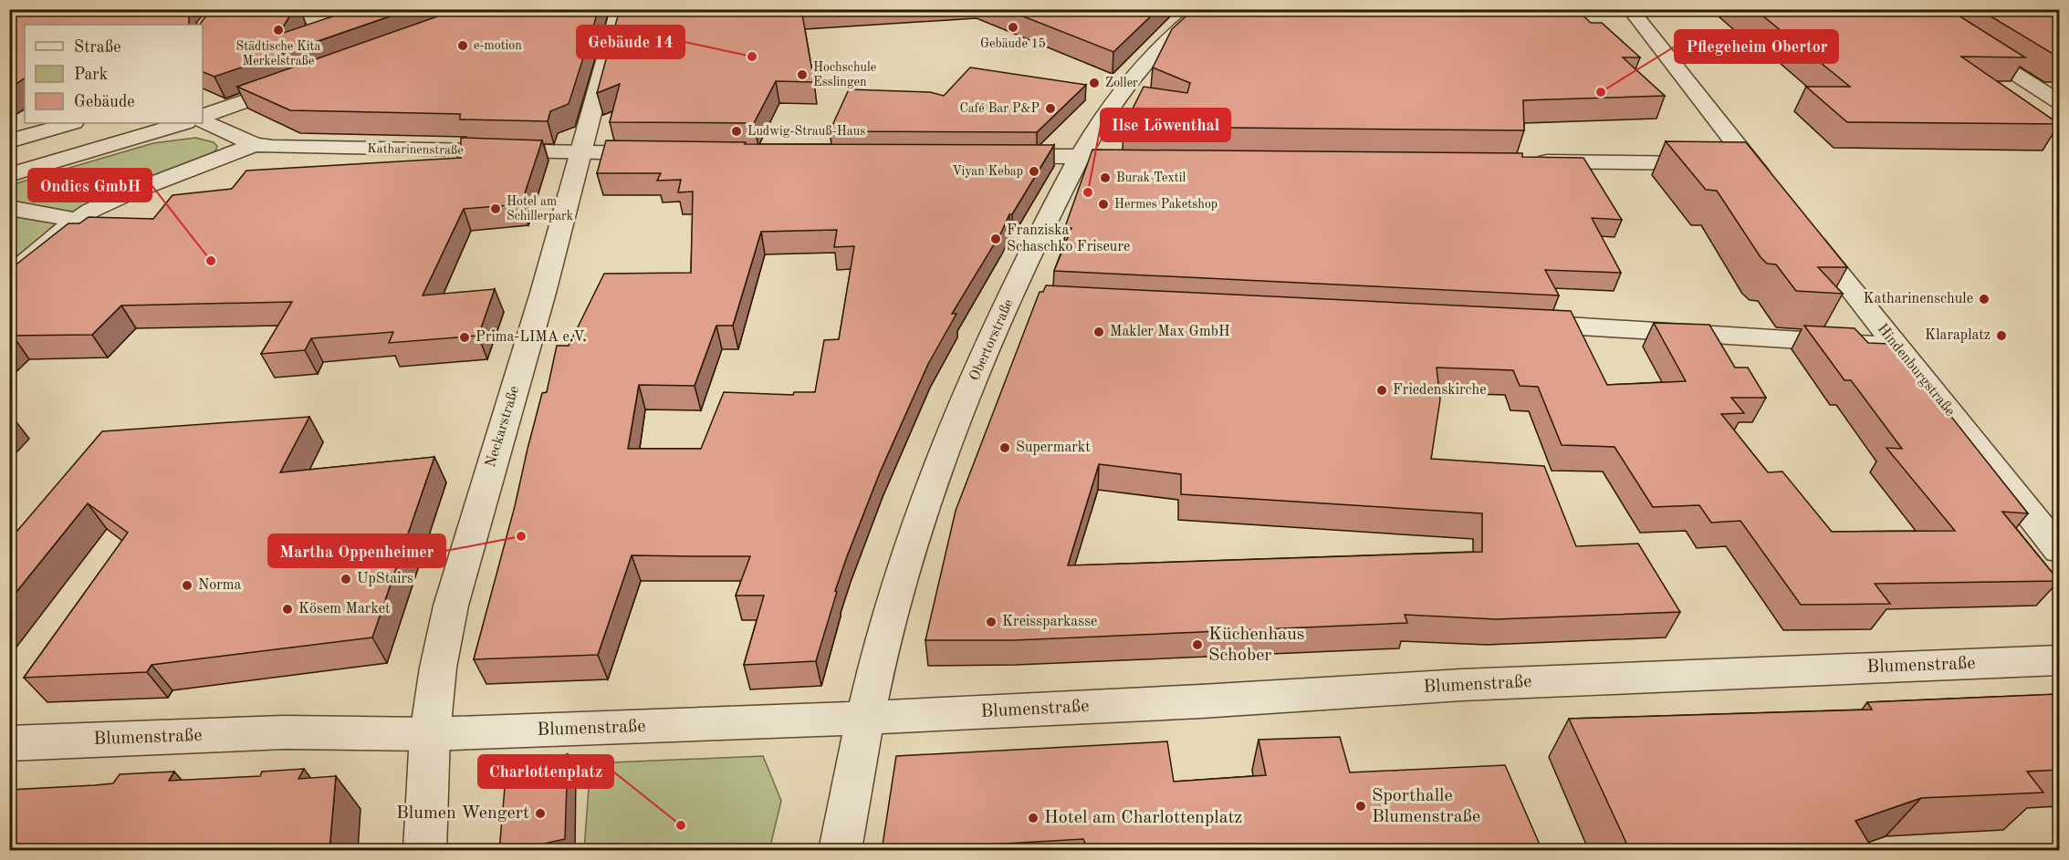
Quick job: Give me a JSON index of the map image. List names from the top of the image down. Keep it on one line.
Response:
{"streets":{"street":["Katharinenstraße","Obertorstraße","Hindenburgstraße","Neckarstraße","Blumenstraße"]},"crossings":[["Katharinenstraße","Neckarstraße"],["Obertorstraße","Blumenstraße"],["Neckarstraße","Blumenstraße"]],"places":["Gebäude 15","Städtische Kita Merkelstraße","e-motion","Gebäude 14","Hochschule Esslingen","Zoller","Pflegeheim Obertor","Café Bar P&P","Ludwig-Strauß-Haus","Viyan Kebap","Burak Textil","Ilse Löwenthal","Hermes Paketshop","Hotel am Schillerpark","Franziska Schaschko Friseure","Ondics GmbH","Katharinenschule","Makler Max GmbH","Klaraplatz","Prima-LIMA e.V.","Friedenskirche","Supermarkt","Martha Oppenheimer","UpStairs","Norma","Kösem Market","Kreissparkasse","Küchenhaus Schober","Sporthalle Blumenstraße","Blumen Wengert","Hotel am Charlottenplatz","Charlottenplatz"],"legend":["Straße","Park","Gebäude"]}
